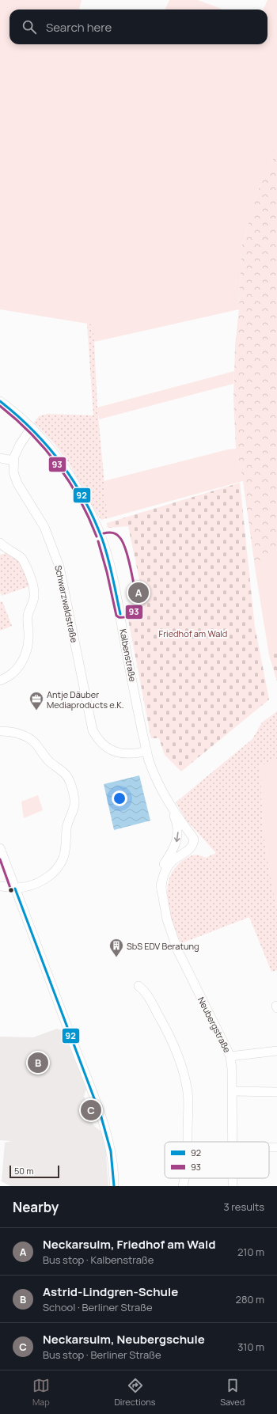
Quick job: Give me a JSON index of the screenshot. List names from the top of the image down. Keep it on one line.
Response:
{"streets":{"street":["Schwarzwaldstraße","Kalbenstraße","Neubergstraße"]},"crossings":[["Schwarzwaldstraße","Kalbenstraße"],["Kalbenstraße","Neubergstraße"]],"parks":["Friedhof am Wald"],"places":{"office":["Antje Däuber Mediaproducts e.K."],"building":["SbS EDV Beratung"]},"lines":["transit line 92","transit line 93"],"legend":["92","93"],"scale_bar":"50 m","page":{"search":"Search here","pins":["A","B","C"],"scale":"50 m","heading":["Nearby","3 results"],"list":[{"mark":"A","name":"Neckarsulm, Friedhof am Wald","note":"Bus stop · Kalbenstraße","value":"210 m"},{"mark":"B","name":"Astrid-Lindgren-Schule","note":"School · Berliner Straße","value":"280 m"},{"mark":"C","name":"Neckarsulm, Neubergschule","note":"Bus stop · Berliner Straße","value":"310 m"}],"nav":["Map","Directions","Saved"]}}
